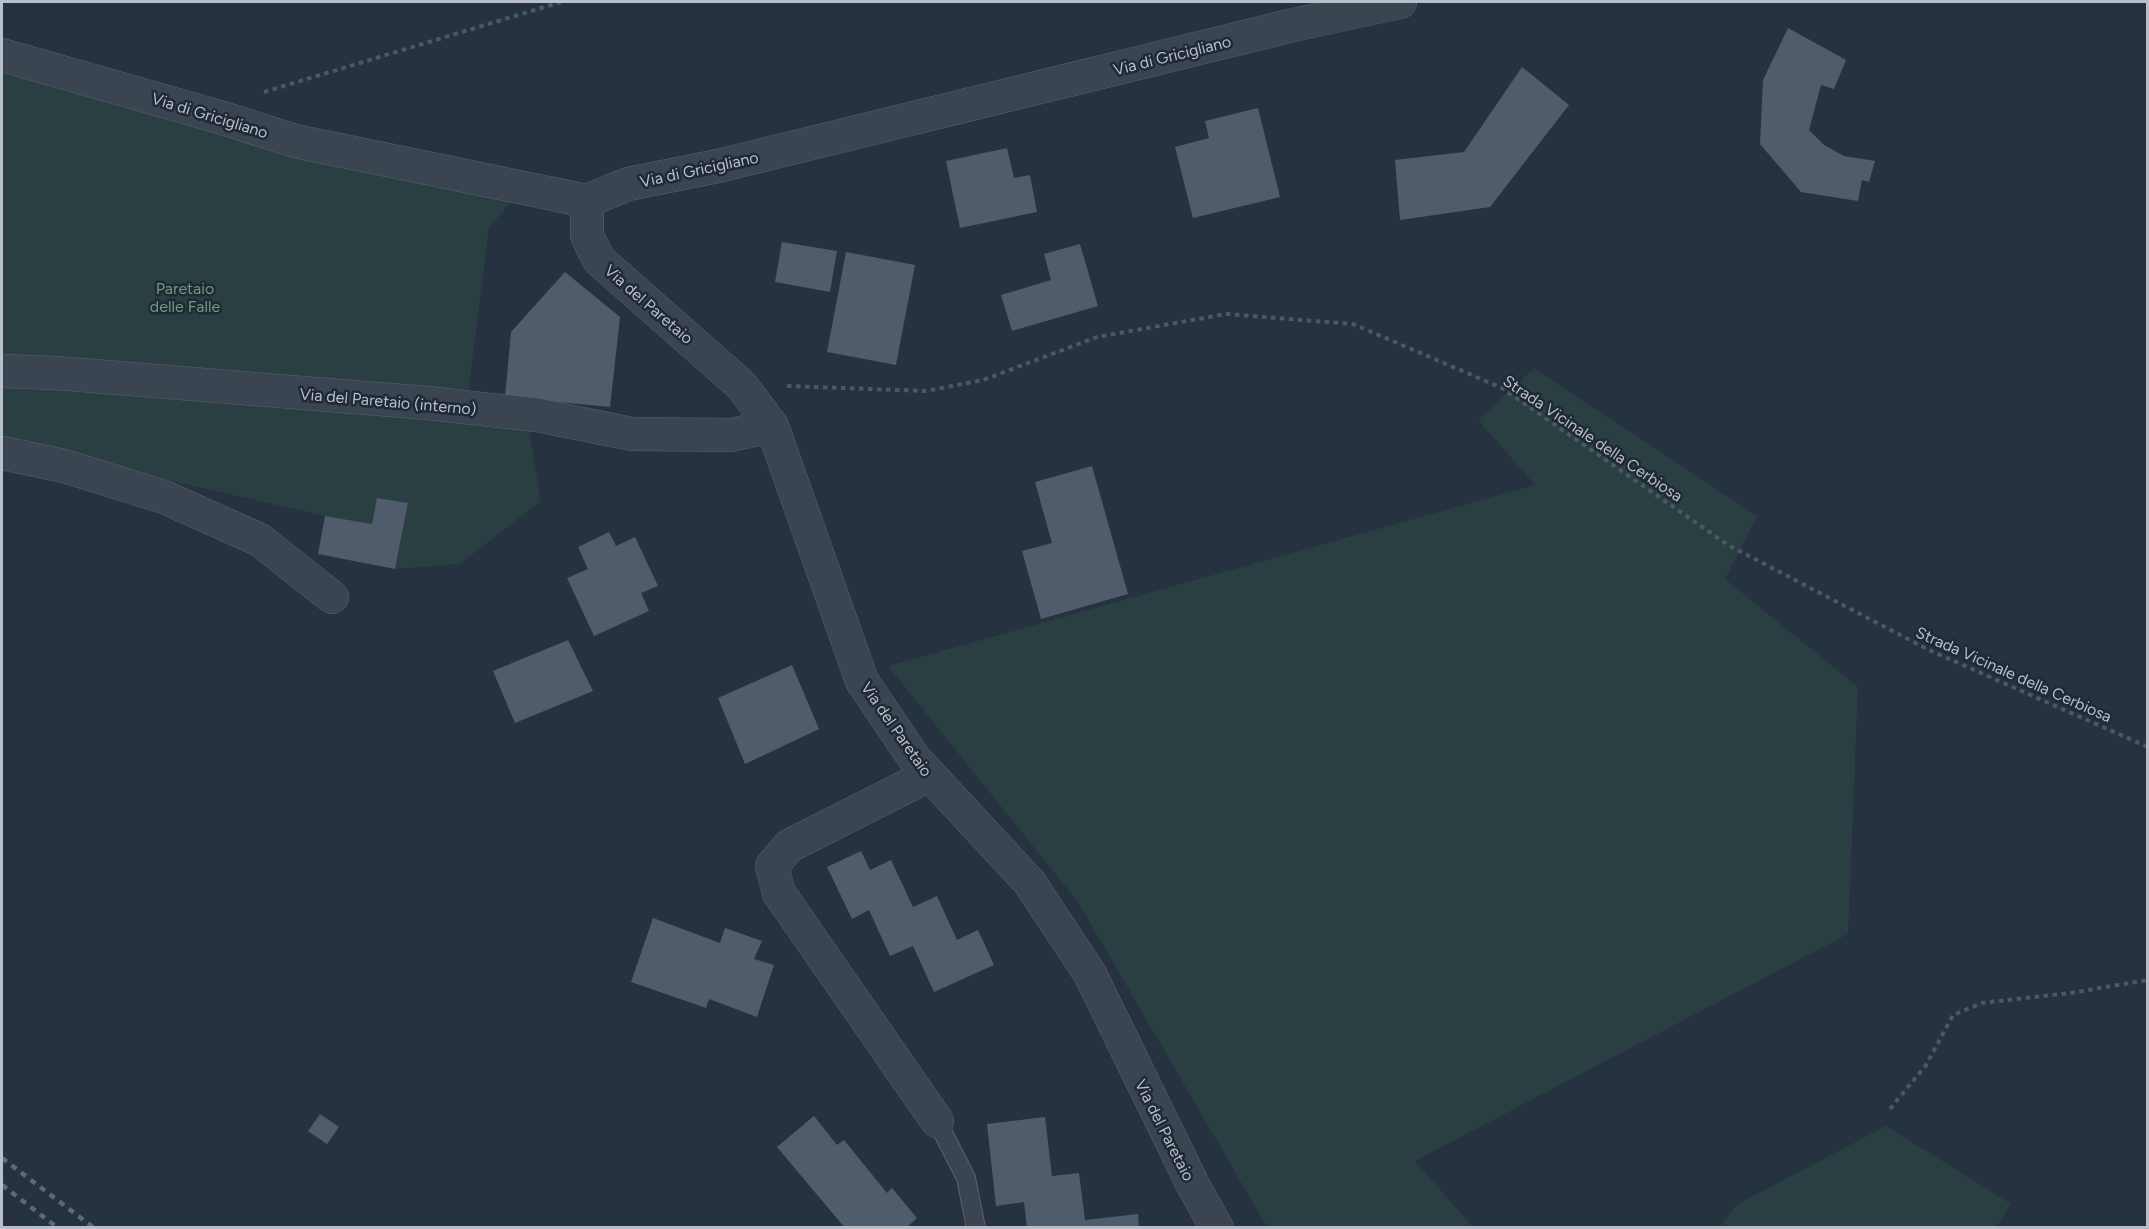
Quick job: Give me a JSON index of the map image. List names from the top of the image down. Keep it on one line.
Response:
{"streets":{"street":["Via di Gricigliano","Via del Paretaio","Via del Paretaio (interno)"],"path":["Strada Vicinale della Cerbiosa"]},"crossings":[["Via di Gricigliano","Via del Paretaio"],["Via del Paretaio","Via del Paretaio (interno)"],["Via del Paretaio","Strada Vicinale della Cerbiosa"]],"parks":["Paretaio delle Falle"]}
